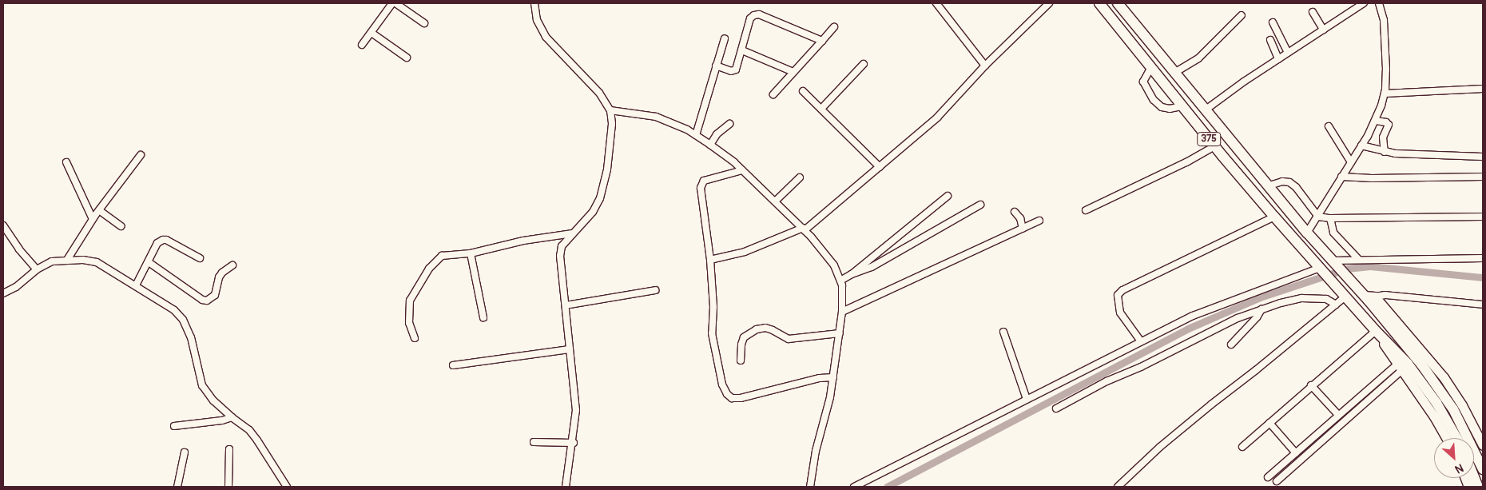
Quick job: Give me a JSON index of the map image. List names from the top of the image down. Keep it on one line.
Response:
{"streets":{"main road":["375"]},"north":"bottom right"}
